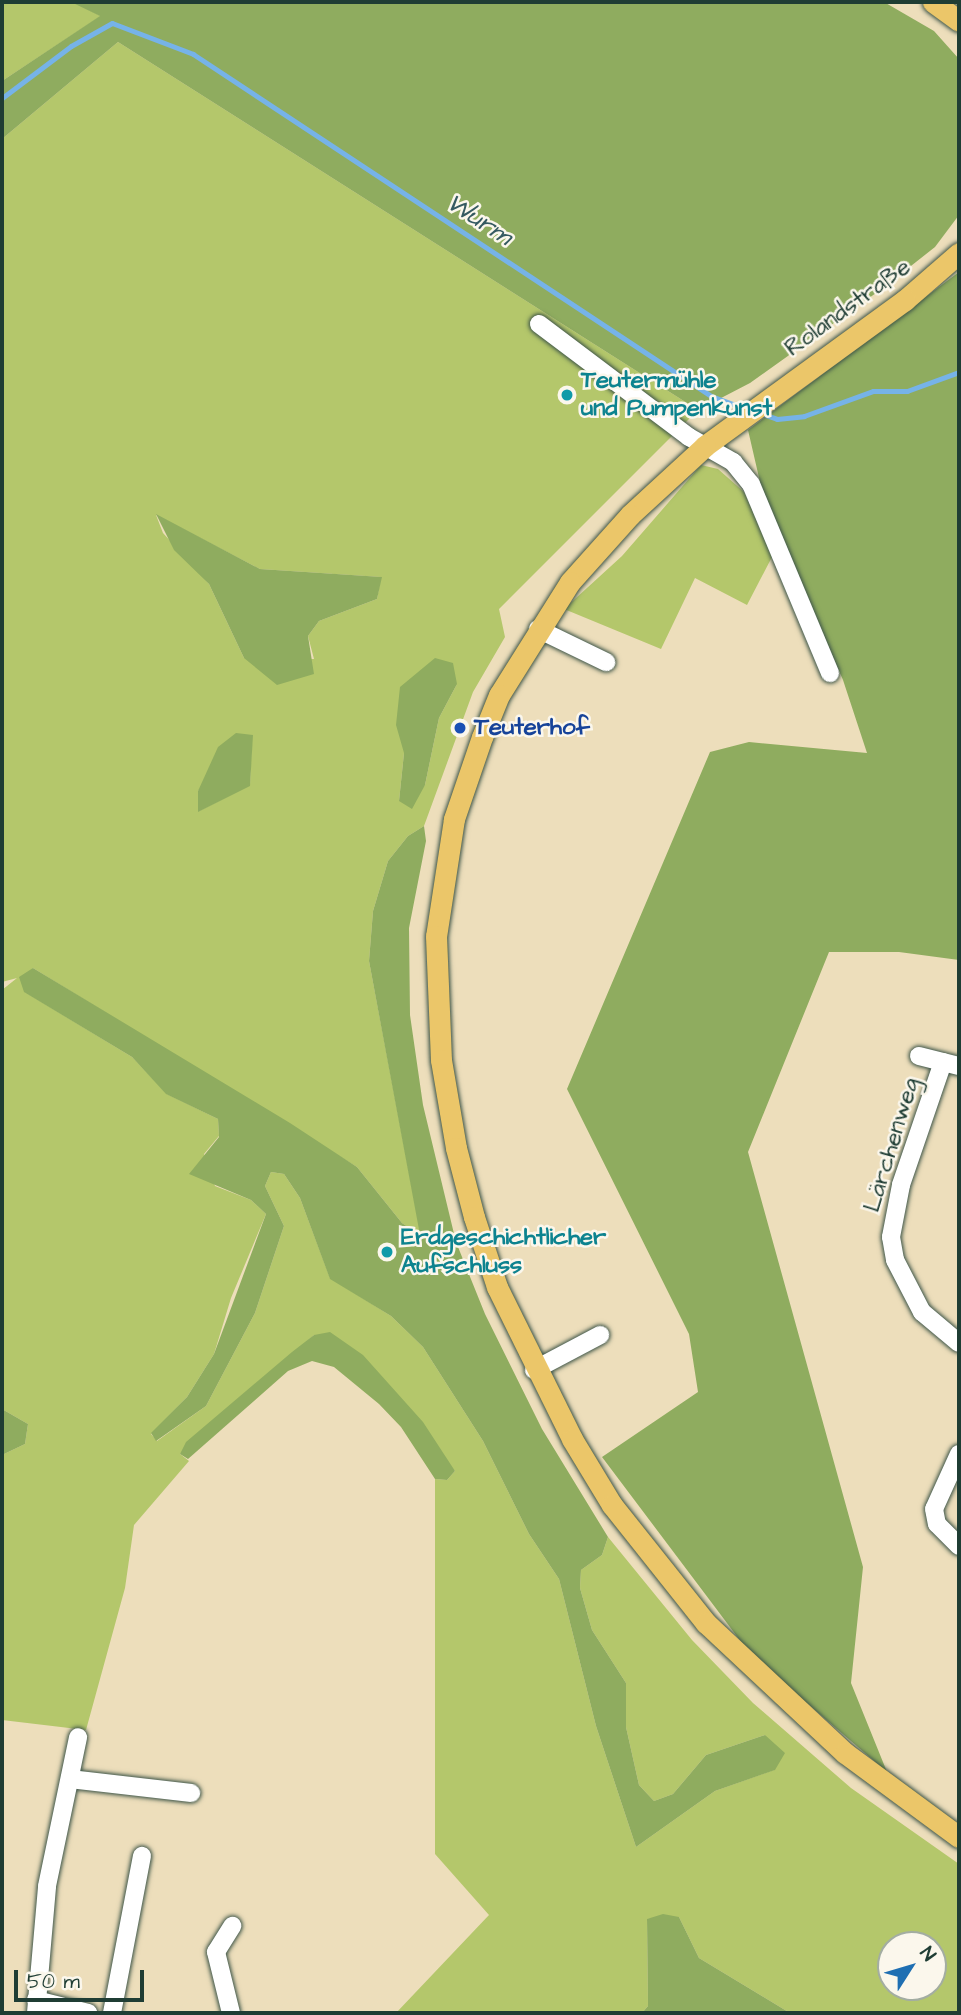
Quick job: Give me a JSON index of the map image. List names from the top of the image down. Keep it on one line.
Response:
{"streets":{"main road":["Rolandstraße"],"street":["Lärchenweg"]},"water":["Wurm"],"places":["Teutermühle und Pumpenkunst","Teuterhof","Erdgeschichtlicher Aufschluss"],"scale_bar":"50 m","north":"top right"}
